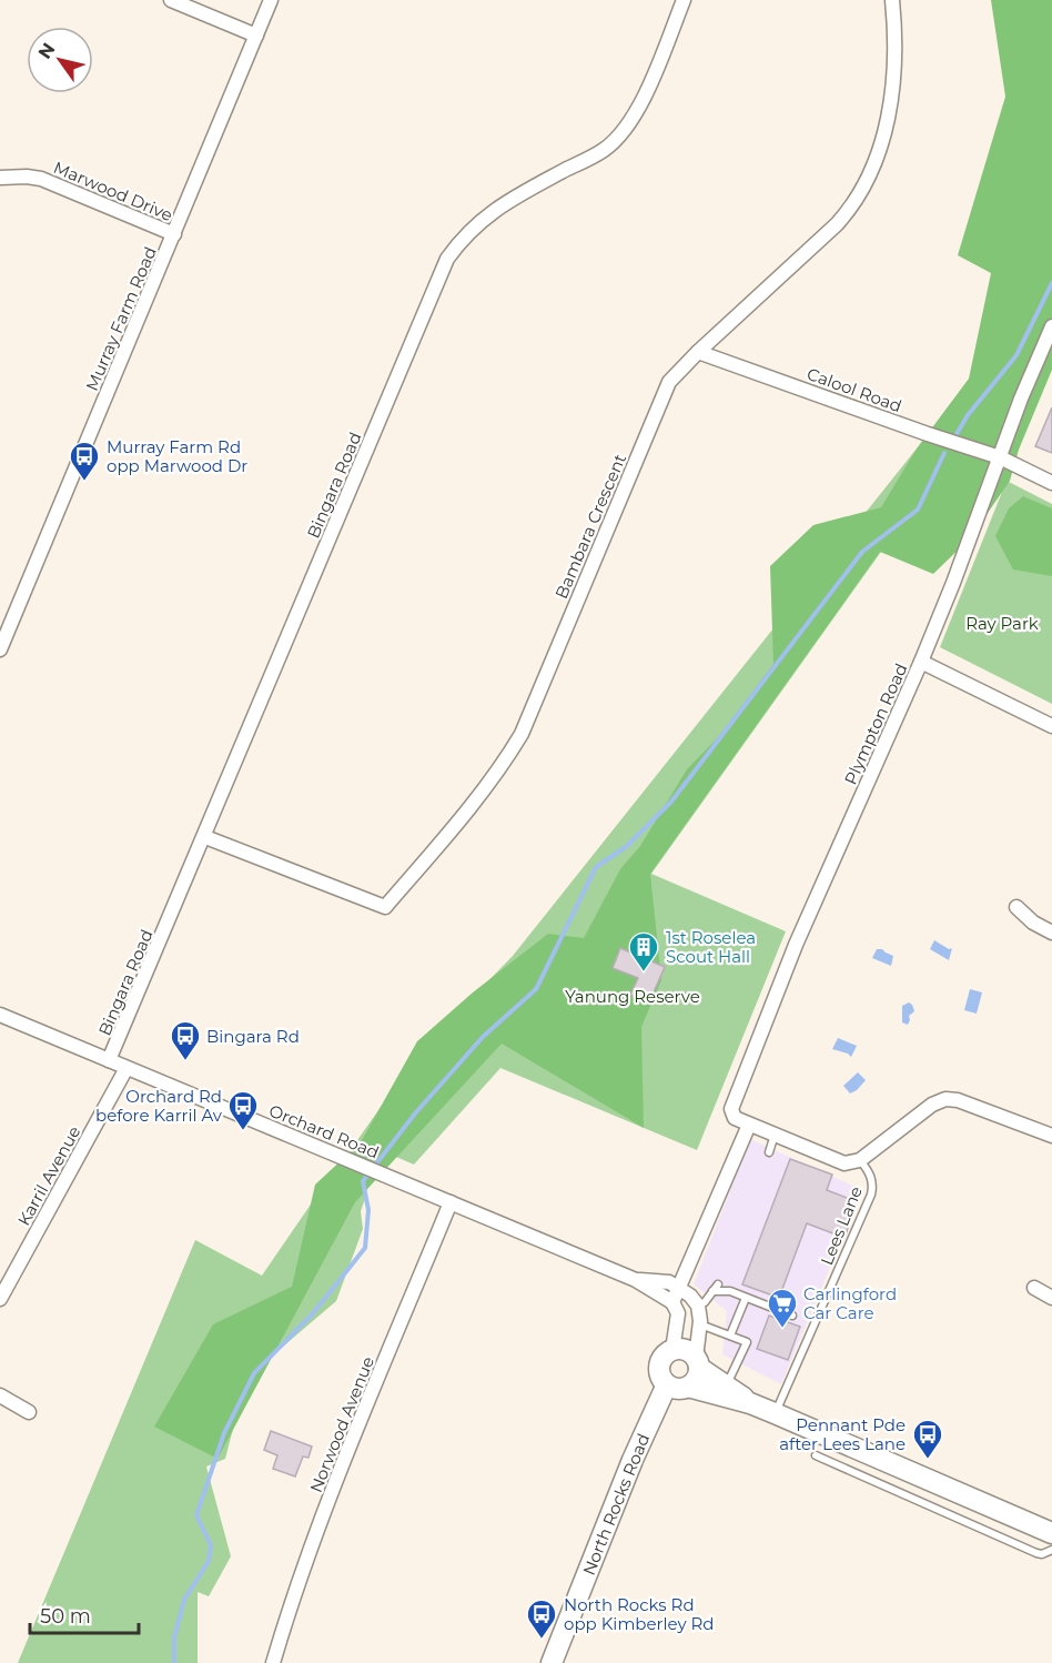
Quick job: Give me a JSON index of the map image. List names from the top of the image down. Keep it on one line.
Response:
{"streets":{"street":["Marwood Drive","Murray Farm Road","Calool Road","Bingara Road","Bambara Crescent","Plympton Road","Orchard Road","Karril Avenue","Norwood Avenue","North Rocks Road"],"lane":["Lees Lane"]},"crossings":[["Marwood Drive","Murray Farm Road"],["Calool Road","Bambara Crescent"],["Calool Road","Plympton Road"],["Bingara Road","Bambara Crescent"],["Bingara Road","Orchard Road"],["Orchard Road","Karril Avenue"],["Orchard Road","Norwood Avenue"]],"parks":["Ray Park","Yanung Reserve"],"places":{"bus stop":["Murray Farm Rd opp Marwood Dr","Bingara Rd","Orchard Rd before Karril Av","Pennant Pde after Lees Lane","North Rocks Rd opp Kimberley Rd"],"building":["1st Roselea Scout Hall"],"supermarket":["Carlingford Car Care"]},"scale_bar":"50 m","north":"top left"}
